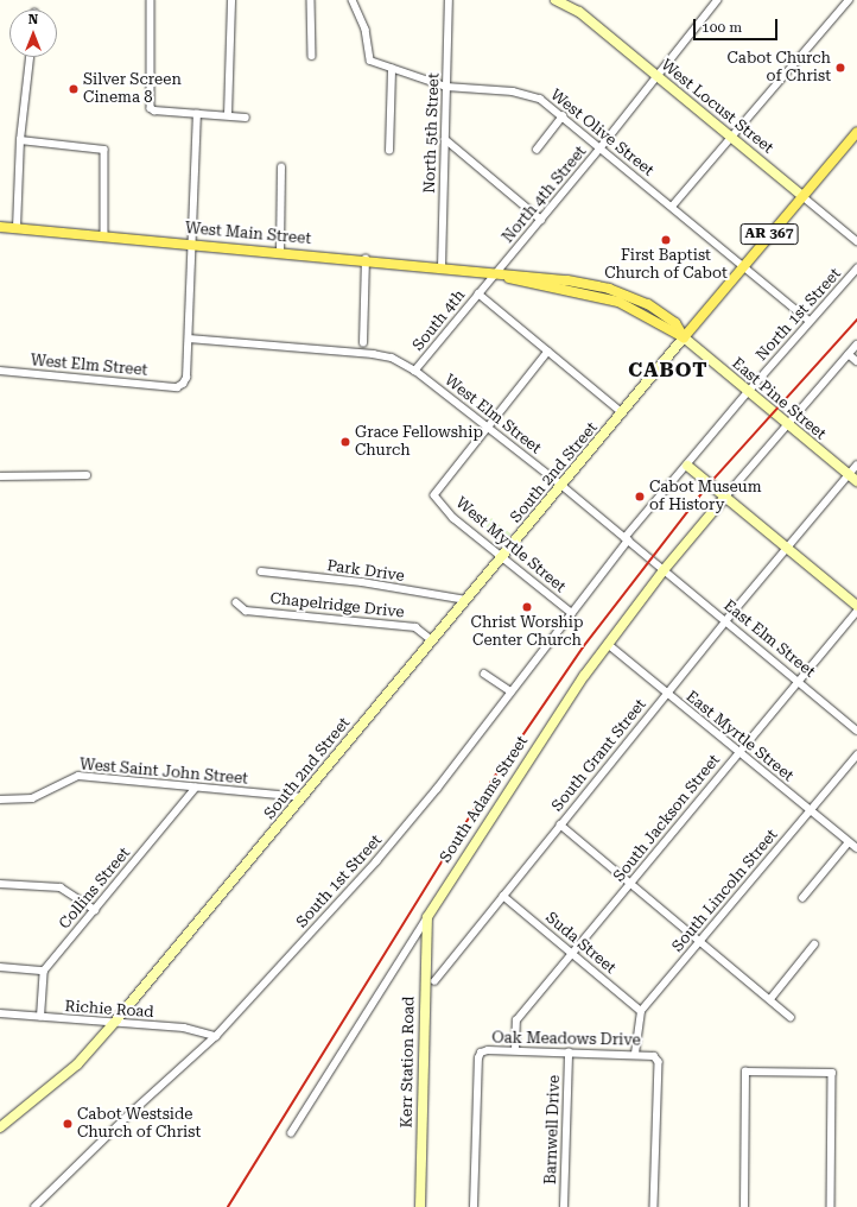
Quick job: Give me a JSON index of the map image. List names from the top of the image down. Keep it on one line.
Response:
{"streets":{"main road":["West Main Street","AR 367"],"street":["West Locust Street","North 5th Street","West Olive Street","North 4th Street","North 1st Street","South 4th","West Elm Street","East Pine Street","South 2nd Street","West Myrtle Street","Park Drive","Chapelridge Drive","East Elm Street","East Myrtle Street","South Grant Street","West Saint John Street","South Adams Street","South Jackson Street","South 1st Street","Collins Street","South Lincoln Street","Suda Street","Richie Road","Oak Meadows Drive","Kerr Station Road","Barnwell Drive"]},"crossings":[["West Locust Street","North 4th Street"],["West Locust Street","AR 367"],["North 5th Street","West Olive Street"],["North 5th Street","West Main Street"],["West Olive Street","North 4th Street"],["West Olive Street","AR 367"],["West Olive Street","North 1st Street"],["North 4th Street","West Main Street"],["North 4th Street","South 4th"],["West Main Street","AR 367"],["West Main Street","East Pine Street"],["AR 367","East Pine Street"],["AR 367","South 2nd Street"],["North 1st Street","East Pine Street"],["North 1st Street","South 1st Street"],["South 4th","West Elm Street"],["West Elm Street","South 2nd Street"],["West Elm Street","West Myrtle Street"],["West Elm Street","East Elm Street"],["West Elm Street","South Adams Street"],["West Elm Street","South 1st Street"],["East Pine Street","South Grant Street"],["South 2nd Street","West Myrtle Street"],["South 2nd Street","Park Drive"],["South 2nd Street","Chapelridge Drive"],["South 2nd Street","West Saint John Street"],["South 2nd Street","Richie Road"],["West Myrtle Street","South 1st Street"],["East Elm Street","South Grant Street"],["East Elm Street","South Adams Street"],["East Elm Street","South Jackson Street"],["East Myrtle Street","South Grant Street"],["East Myrtle Street","South Adams Street"],["East Myrtle Street","South Jackson Street"],["East Myrtle Street","South Lincoln Street"],["South Grant Street","Suda Street"],["West Saint John Street","Collins Street"],["South Adams Street","Kerr Station Road"],["South Jackson Street","Suda Street"],["South Jackson Street","Oak Meadows Drive"],["South 1st Street","Richie Road"],["South Lincoln Street","Suda Street"],["Oak Meadows Drive","Barnwell Drive"]],"districts":["CABOT"],"places":["Cabot Church of Christ","Silver Screen Cinema 8","First Baptist Church of Cabot","Grace Fellowship Church","Cabot Museum of History","Christ Worship Center Church","Cabot Westside Church of Christ"],"scale_bar":"100 m","north":"top"}
